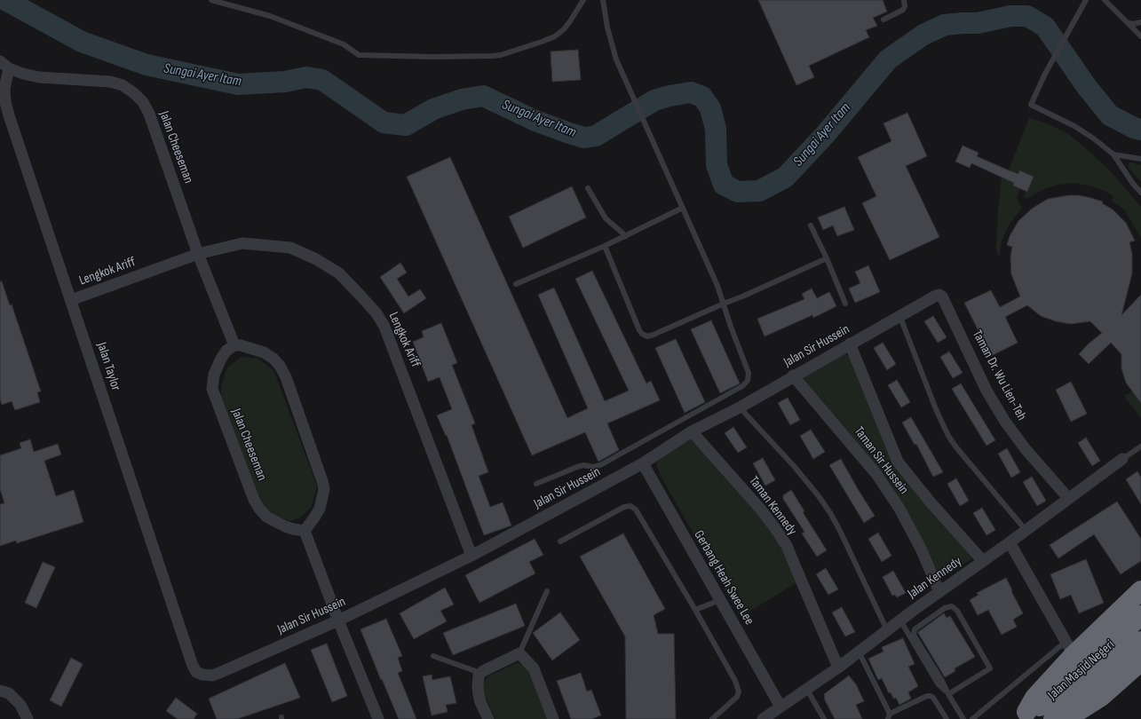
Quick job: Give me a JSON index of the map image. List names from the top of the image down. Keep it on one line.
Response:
{"streets":{"highway":["Jalan Masjid Negeri"],"street":["Jalan Cheeseman","Lengkok Ariff","Jalan Sir Hussein","Jalan Taylor","Taman Dr. Wu Lien-Teh","Taman Sir Hussein","Taman Kennedy","Gerbang Heah Swee Lee","Jalan Kennedy"]},"crossings":[["Jalan Cheeseman","Lengkok Ariff"],["Jalan Cheeseman","Jalan Taylor"],["Lengkok Ariff","Jalan Sir Hussein"],["Lengkok Ariff","Jalan Taylor"],["Jalan Sir Hussein","Jalan Taylor"],["Jalan Sir Hussein","Taman Dr. Wu Lien-Teh"],["Jalan Sir Hussein","Taman Sir Hussein"],["Jalan Sir Hussein","Taman Kennedy"],["Jalan Sir Hussein","Gerbang Heah Swee Lee"],["Taman Dr. Wu Lien-Teh","Jalan Kennedy"],["Taman Sir Hussein","Jalan Kennedy"],["Taman Kennedy","Jalan Kennedy"],["Gerbang Heah Swee Lee","Jalan Kennedy"]],"water":["Sungai Ayer Itam"]}
